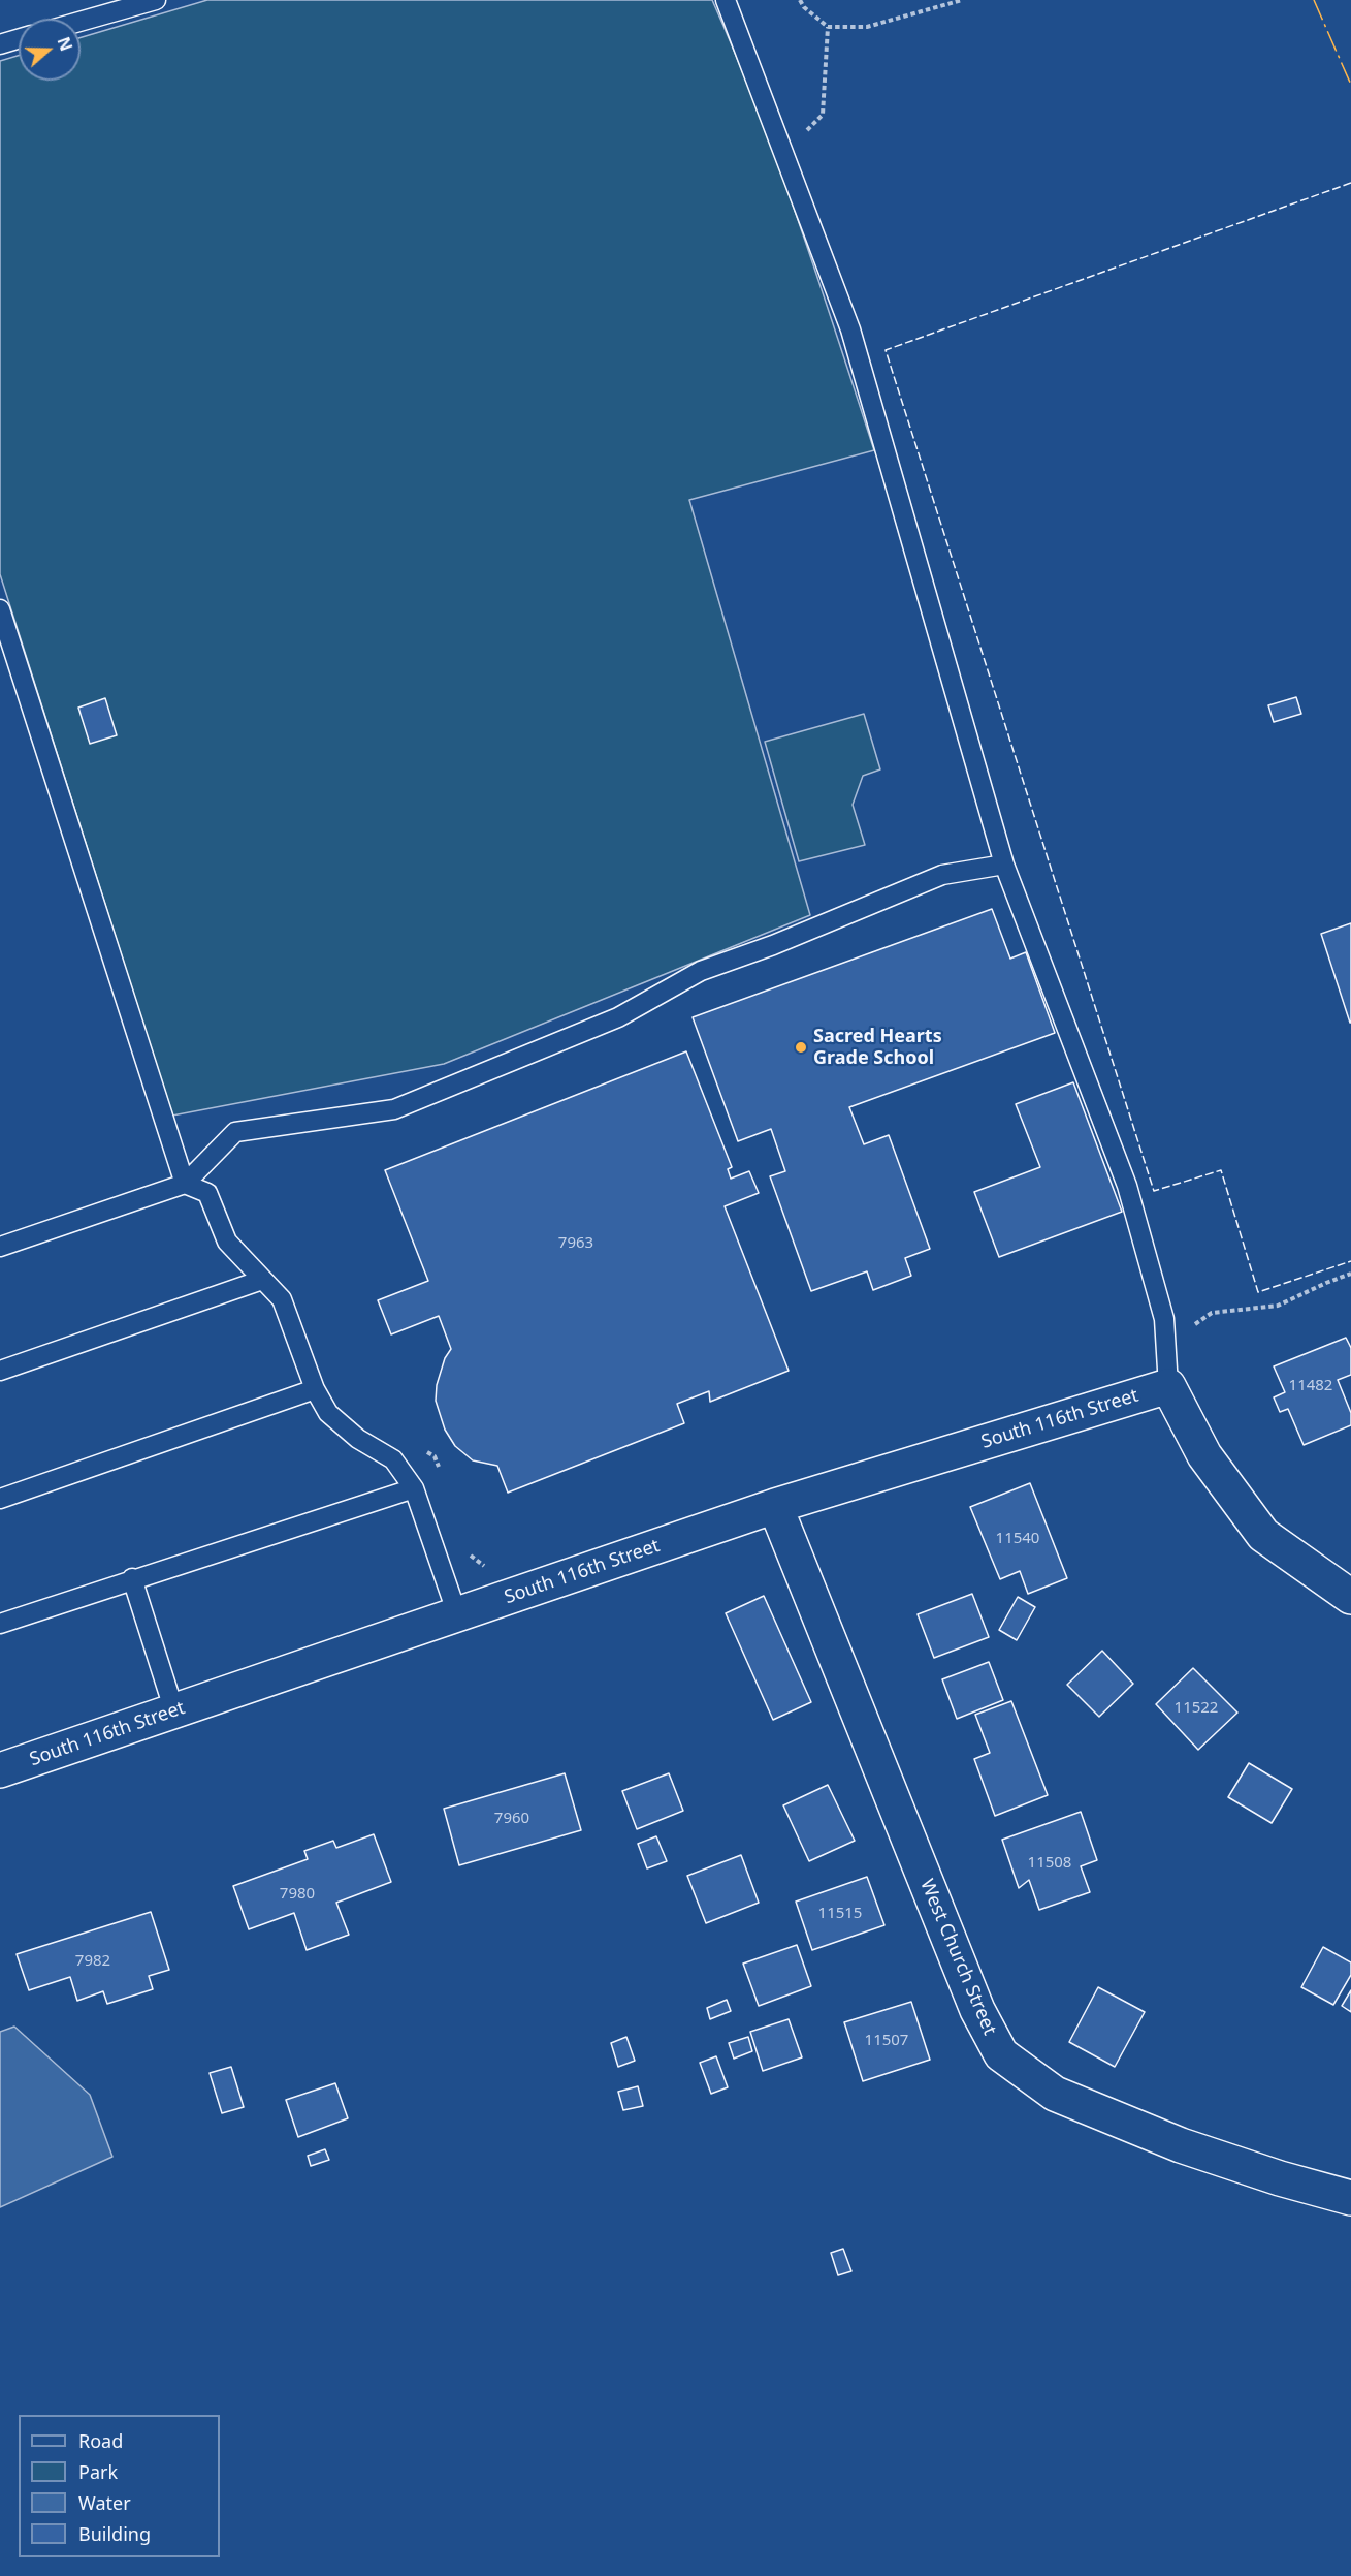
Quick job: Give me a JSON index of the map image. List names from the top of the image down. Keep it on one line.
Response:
{"streets":{"street":["South 116th Street","West Church Street"]},"crossings":[["South 116th Street","West Church Street"]],"places":["Sacred Hearts Grade School"],"house_numbers":["7963","11482","11540","11522","7960","11508","7980","11515","7982","11507"],"legend":["Road","Park","Water","Building"],"north":"right"}
